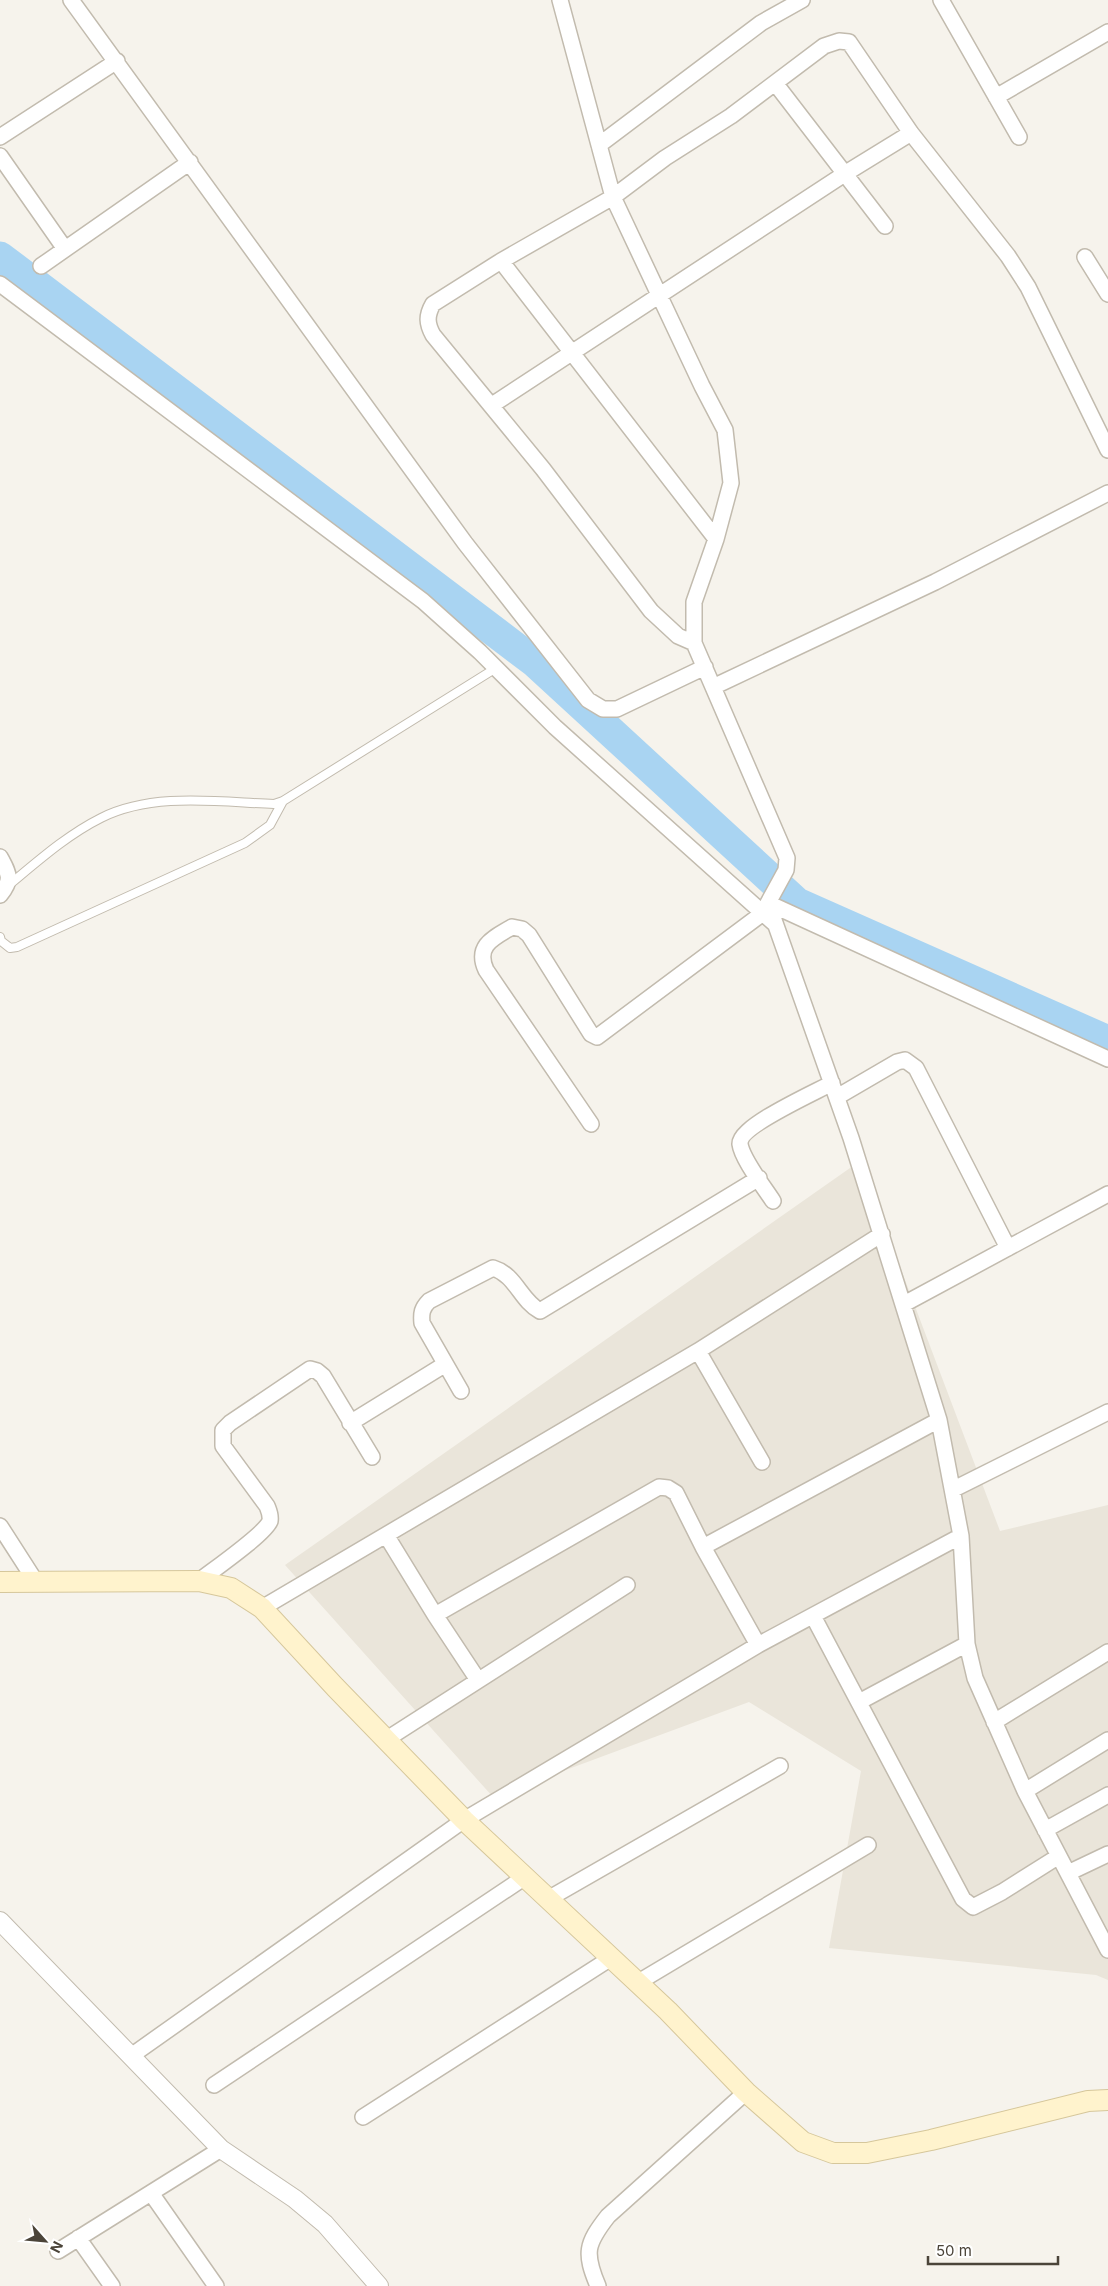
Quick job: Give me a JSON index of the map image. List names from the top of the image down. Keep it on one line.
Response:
{"scale_bar":"50 m","north":"bottom right"}
